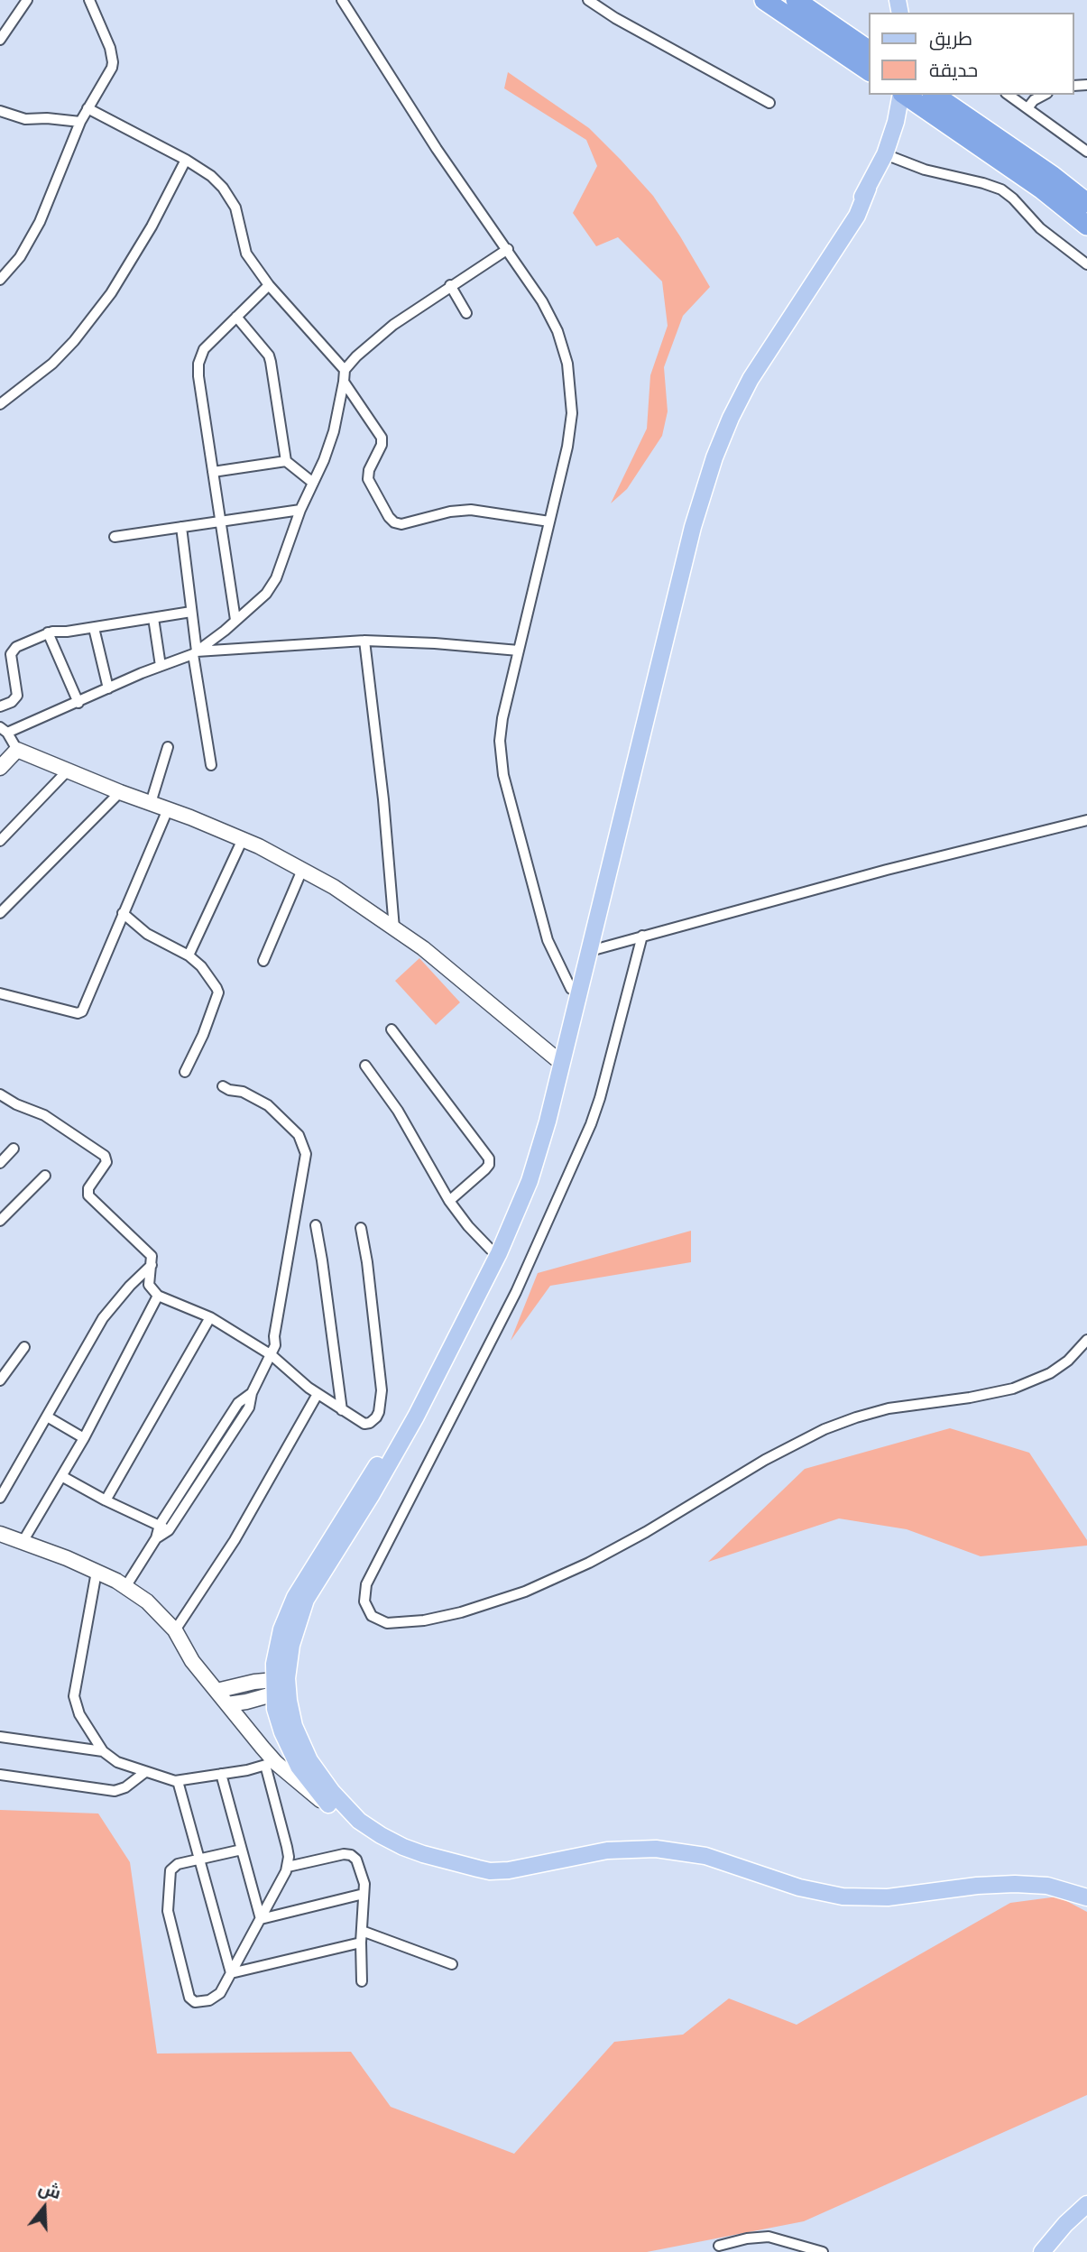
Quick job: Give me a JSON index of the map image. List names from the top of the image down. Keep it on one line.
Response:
{"legend":["طريق","حديقة"],"north":"top"}
